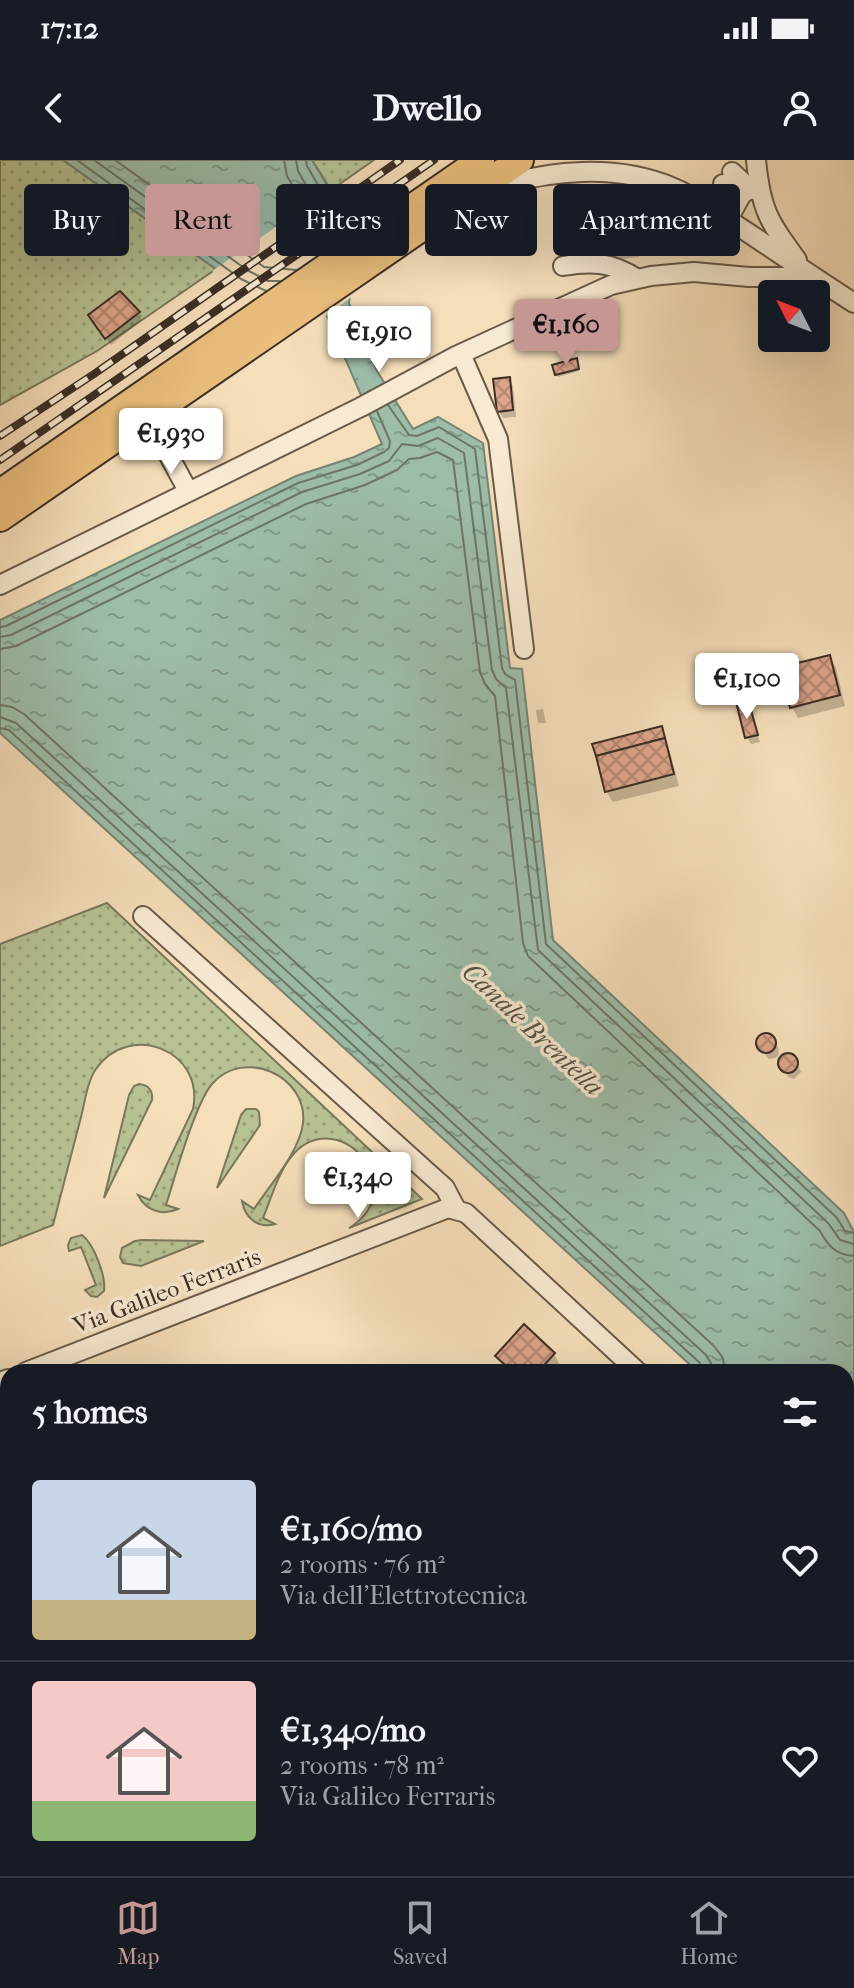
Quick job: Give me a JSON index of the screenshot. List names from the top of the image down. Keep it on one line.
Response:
{"streets":{"street":["Via Galileo Ferraris"]},"water":["Canale Brentella"],"north":"top left","page":{"status":"17:12","header":"Dwello","chip":["Buy","Rent","Filters","New","Apartment"],"price":["€1,160","€1,910","€1,930","€1,100","€1,340"],"heading":"5 homes","list":[{"name":"€1,160/mo","note":"2 rooms · 76 m² · Via dell'Elettrotecnica"},{"name":"€1,340/mo","note":"2 rooms · 78 m² · Via Galileo Ferraris"}],"tabs":["Map","Saved","Home"]}}
